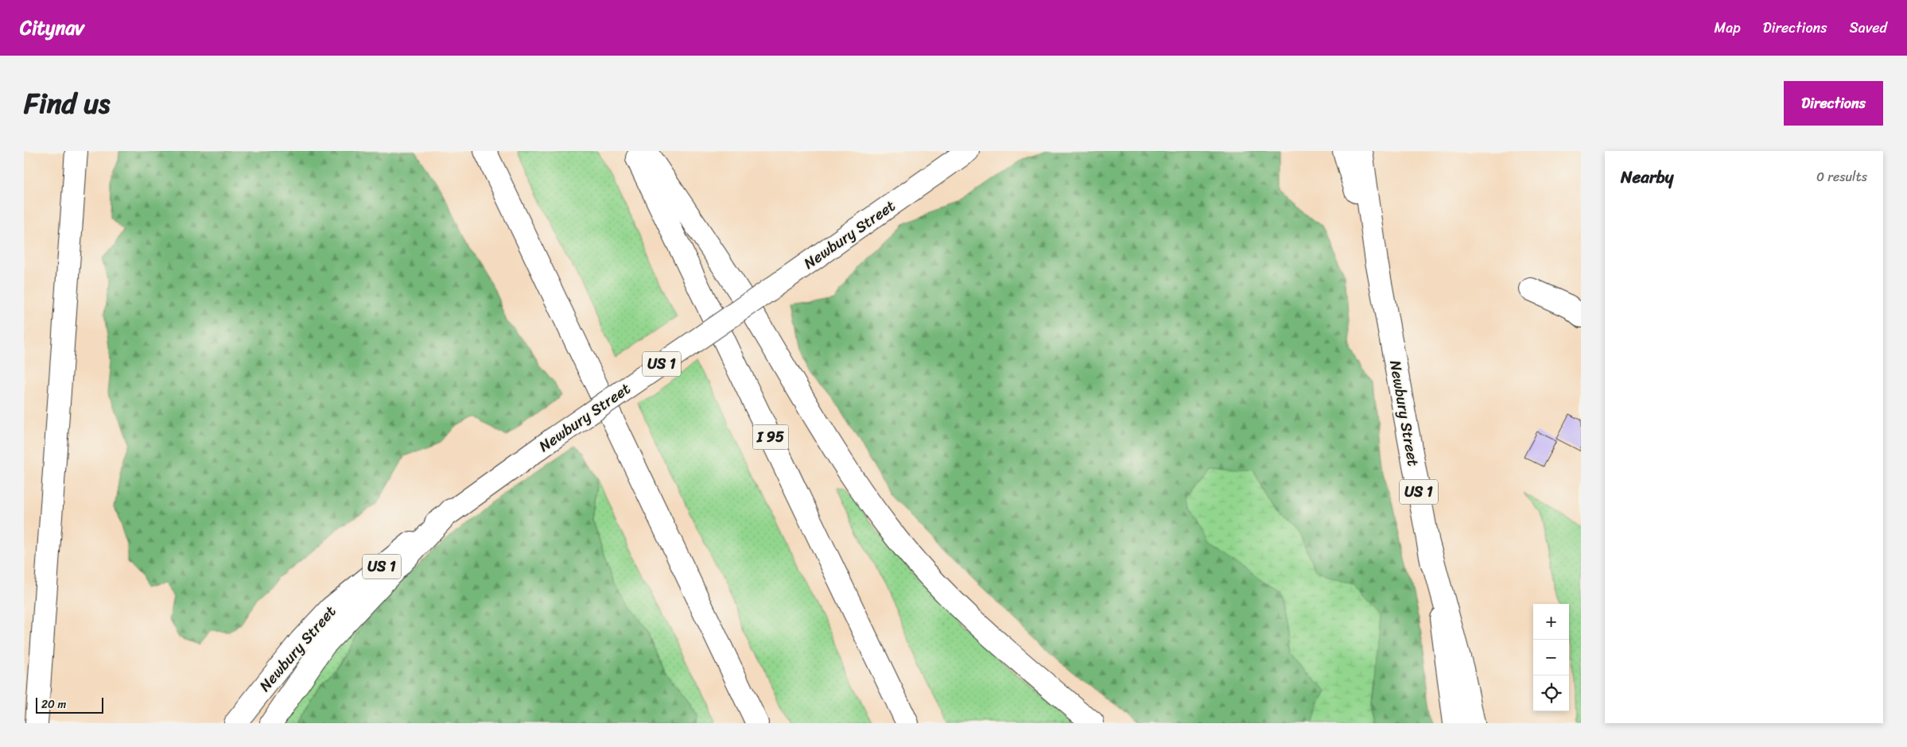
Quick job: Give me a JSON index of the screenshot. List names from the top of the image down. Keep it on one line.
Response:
{"streets":{"main road":["Newbury Street","US 1","I 95"]},"scale_bar":"20 m","page":{"header":"Citynav","nav":["Map","Directions","Saved"],"title":"Find us","buttons":"Directions","heading":["Nearby","0 results"],"map_buttons":["+","−"],"scale":"20 m"}}
